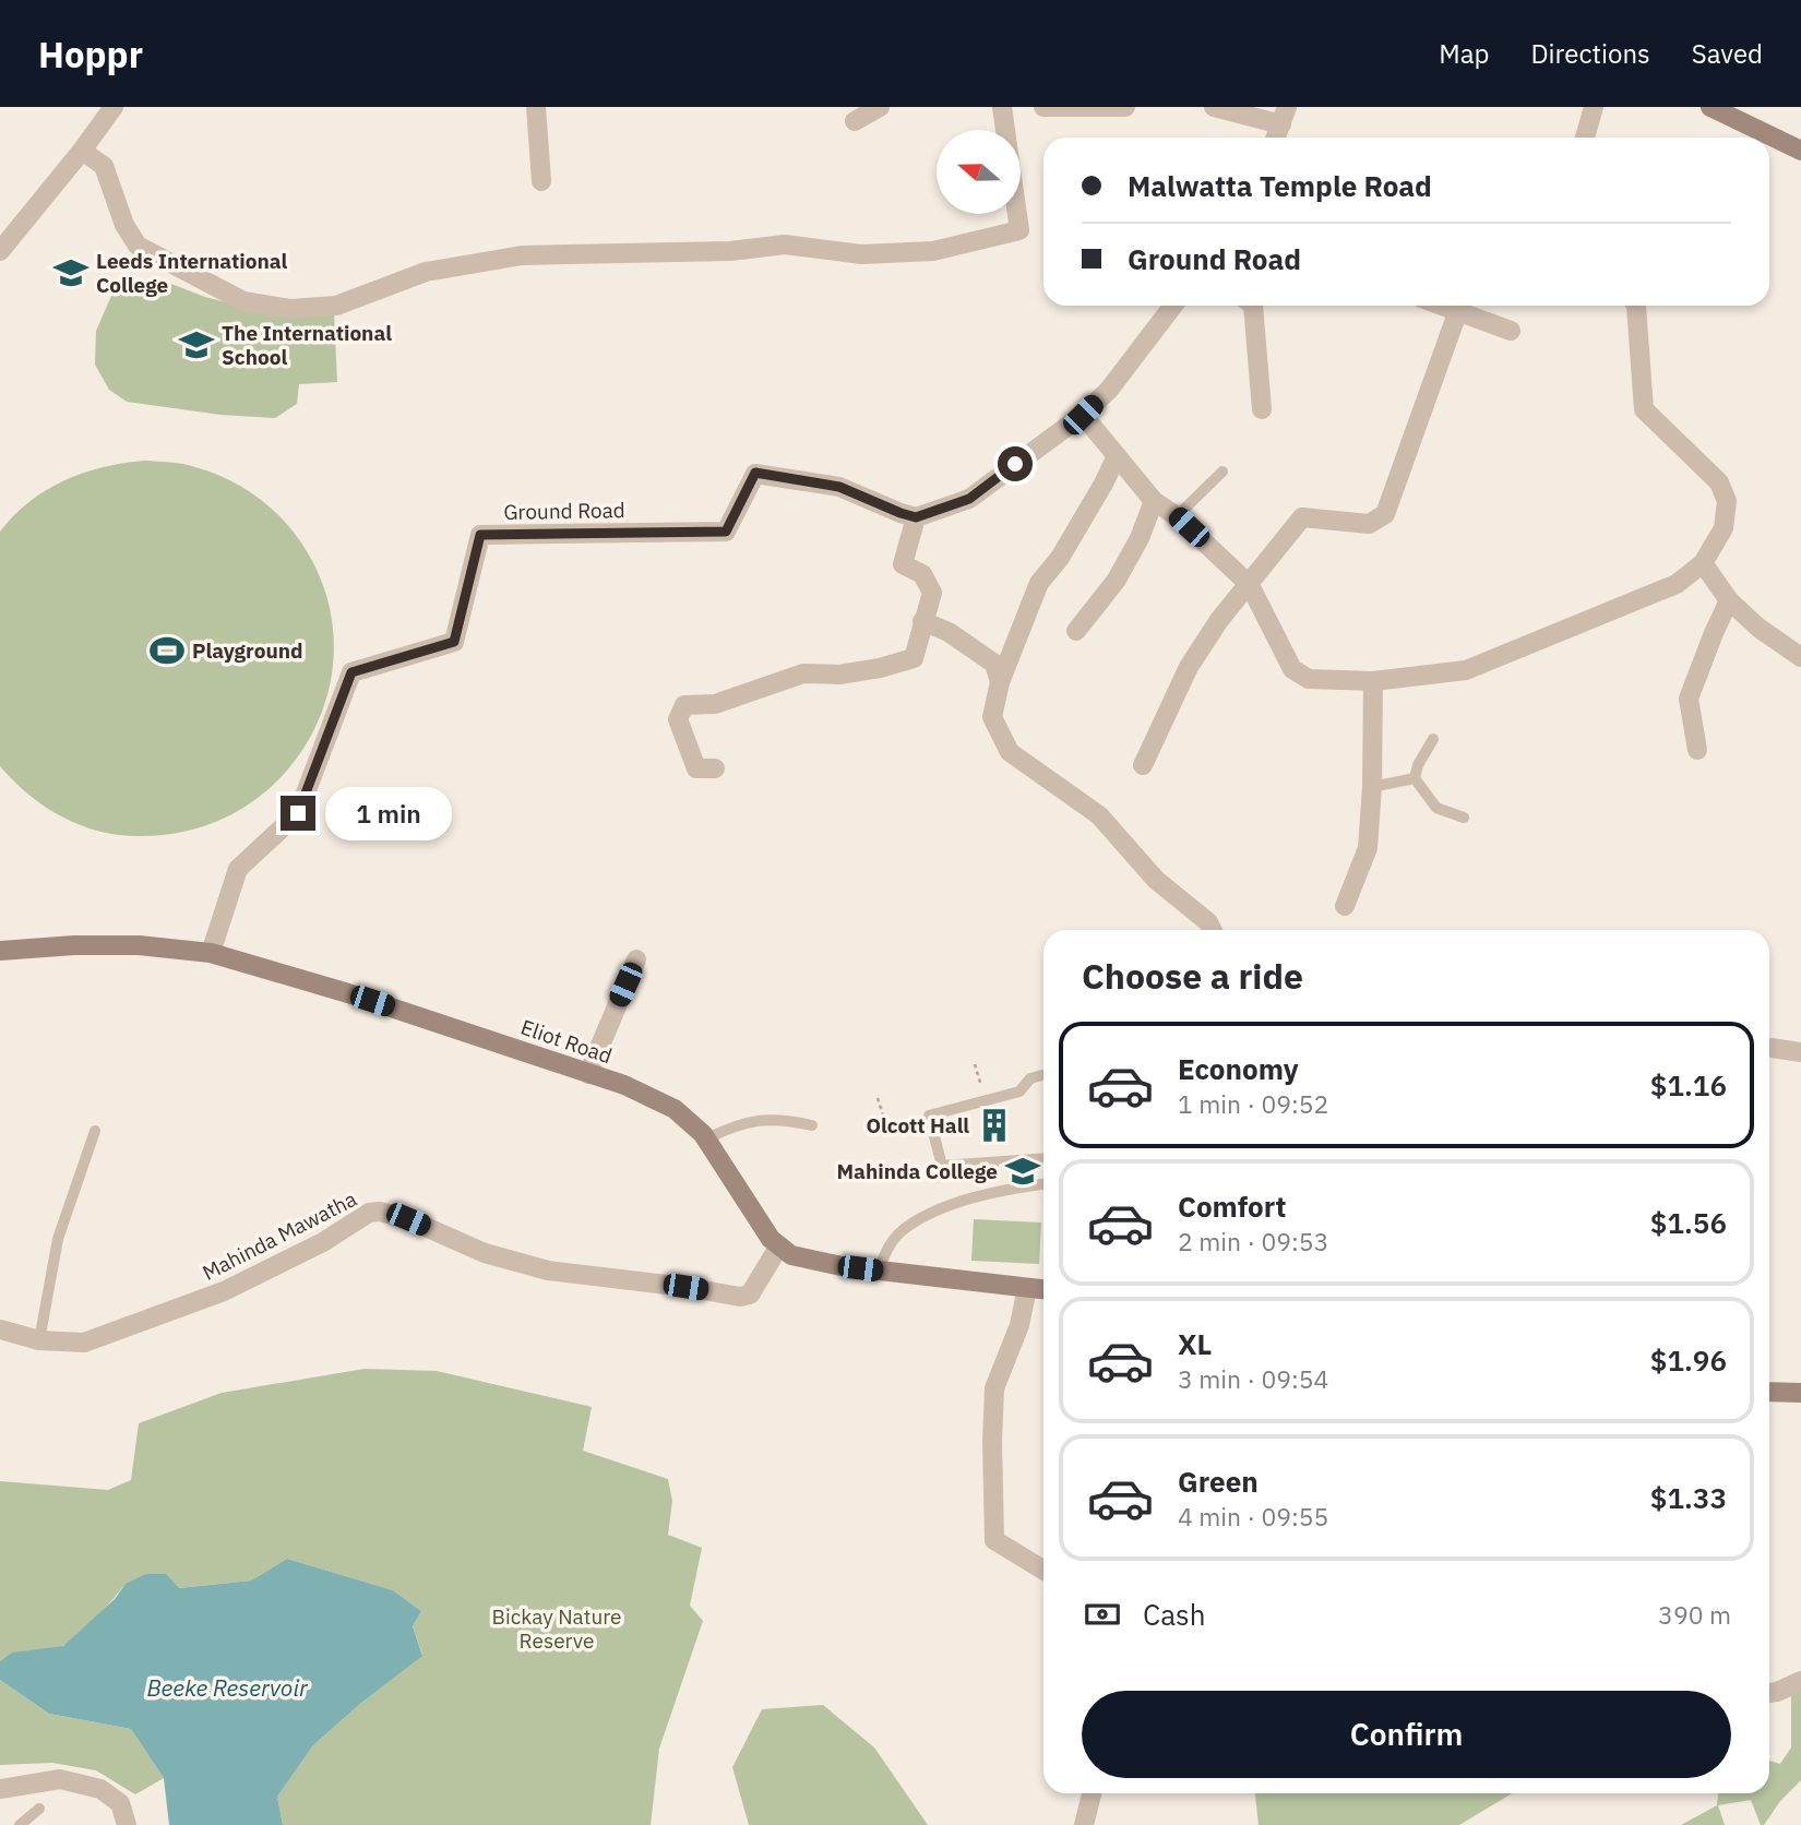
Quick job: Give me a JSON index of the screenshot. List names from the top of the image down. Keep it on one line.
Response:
{"streets":{"street":["Ground Road","Eliot Road","Mahinda Mawatha"]},"crossings":[["Ground Road","Eliot Road"],["Eliot Road","Mahinda Mawatha"]],"water":["Beeke Reservoir"],"parks":["Bickay Nature Reserve"],"places":{"school or university":["Leeds International College","The International School","Mahinda College"],"sports":["Playground"],"building":["Olcott Hall"]},"north":"left","page":{"header":"Hoppr","nav":["Map","Directions","Saved"],"banner":["Malwatta Temple Road","Ground Road"],"bubble":"1 min","heading":"Choose a ride","list":[{"name":"Economy","note":"1 min · 09:52","value":"$1.16"},{"name":"Comfort","note":"2 min · 09:53","value":"$1.56"},{"name":"XL","note":"3 min · 09:54","value":"$1.96"},{"name":"Green","note":"4 min · 09:55","value":"$1.33"}],"pay":["Cash","390 m"],"buttons":"Confirm"}}
